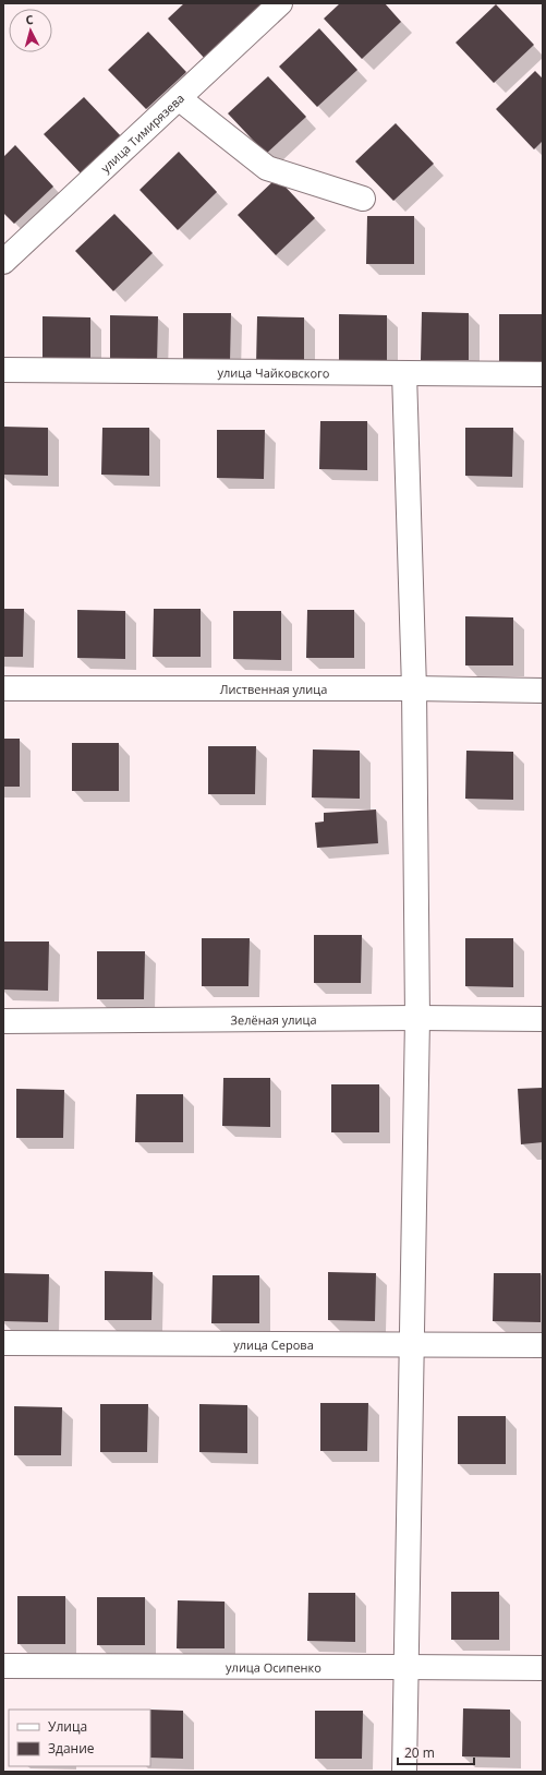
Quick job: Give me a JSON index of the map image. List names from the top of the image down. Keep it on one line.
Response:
{"streets":{"street":["улица Тимирязева","улица Чайковского","Лиственная улица","Зелёная улица","улица Серова","улица Осипенко"]},"legend":["Улица","Здание"],"scale_bar":"20 m","north":"top"}
